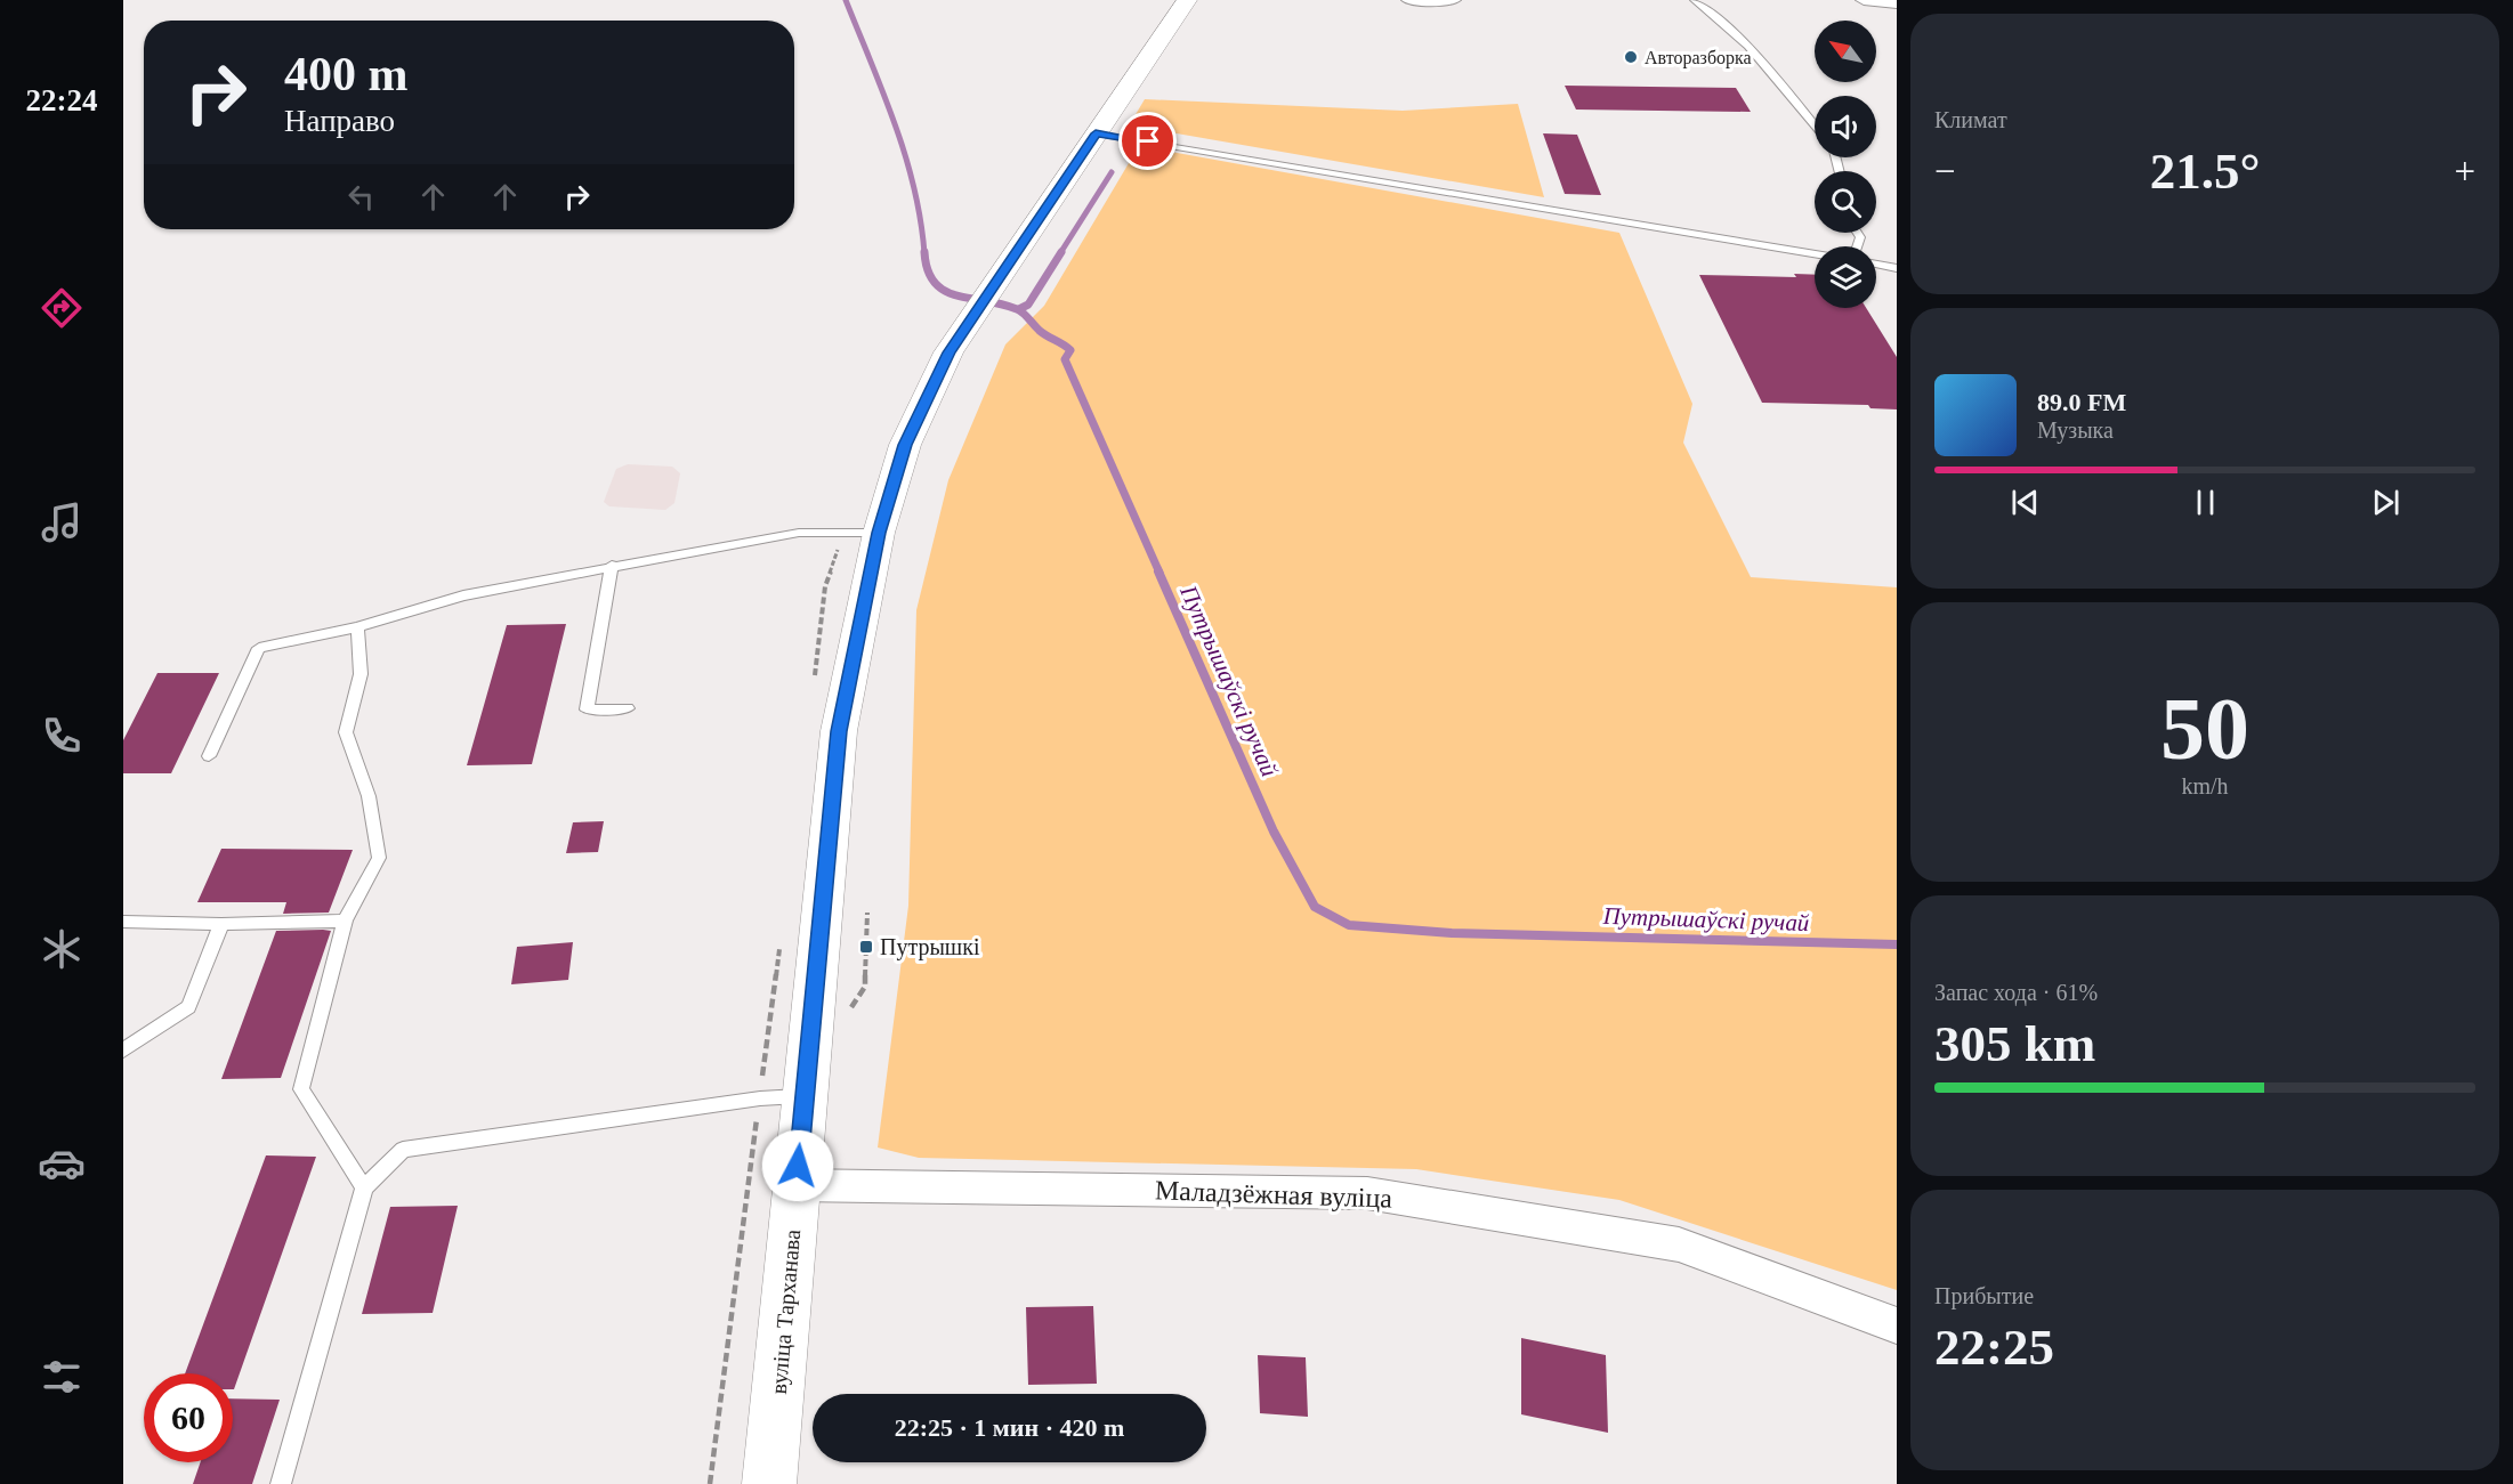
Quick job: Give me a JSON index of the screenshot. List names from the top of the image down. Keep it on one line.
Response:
{"streets":{"main road":["вуліца Тарханава"],"street":["Маладзёжная вуліца"]},"crossings":[["Маладзёжная вуліца","вуліца Тарханава"]],"water":["Путрышаўскі ручай"],"places":{"other":["Авторазборка"],"transit":["Путрышкі"]},"north":"top left","page":{"tabs":"22:24","tile":["Климат",["50","km/h"],["Запас хода · 61%","305 km"],["Прибытие","22:25"]],"turn":["400 m","Направо"],"heat":["−","21.5°","+"],"song":["89.0 FM","Музыка"],"limit":"60","trip":"22:25 · 1 мин · 420 m"}}
